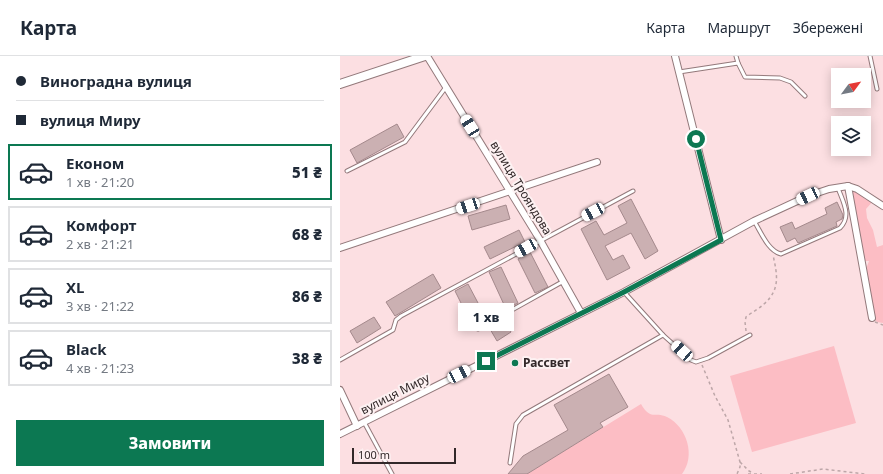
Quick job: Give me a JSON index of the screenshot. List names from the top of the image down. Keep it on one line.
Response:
{"streets":{"street":["вулиця Трояндова","вулиця Миру"]},"crossings":[["вулиця Трояндова","вулиця Миру"]],"places":["Рассвет"],"scale_bar":"100 m","north":"top right","page":{"header":"Карта","nav":["Карта","Маршрут","Збережені"],"banner":["Виноградна вулиця","вулиця Миру"],"list":[{"name":"Економ","note":"1 хв · 21:20","value":"51 ₴"},{"name":"Комфорт","note":"2 хв · 21:21","value":"68 ₴"},{"name":"XL","note":"3 хв · 21:22","value":"86 ₴"},{"name":"Black","note":"4 хв · 21:23","value":"38 ₴"}],"bubble":"1 хв","buttons":"Замовити","scale":"100 m"}}
